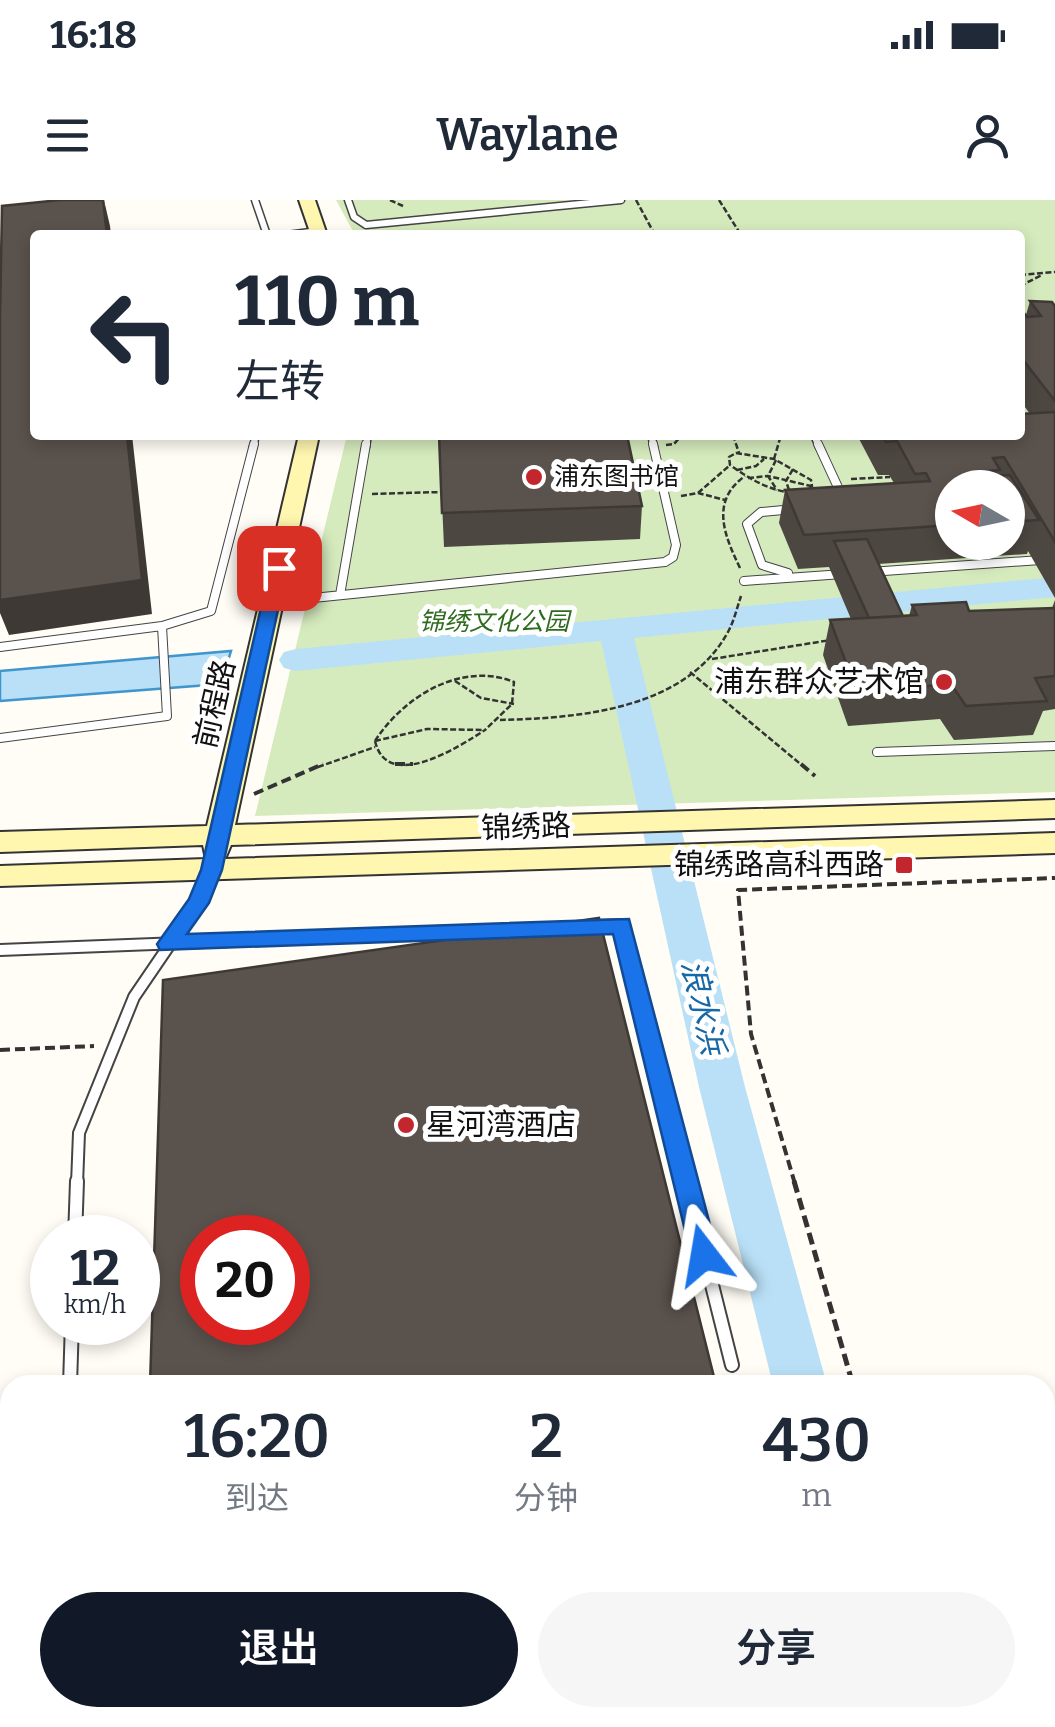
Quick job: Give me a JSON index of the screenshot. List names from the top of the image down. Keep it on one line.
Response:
{"streets":{"main road":["前程路","锦绣路"]},"crossings":[["前程路","锦绣路"]],"water":["浪水浜"],"parks":["锦绣文化公园"],"places":{"other":["浦东图书馆","浦东群众艺术馆","星河湾酒店"],"transit":["锦绣路高科西路"]},"north":"left","page":{"status":"16:18","header":"Waylane","turn":["110 m","左转"],"speed":"12 km/h","limit":"20","eta":["16:20","到达","2","分钟","430","m"],"buttons":["退出","分享"]}}
